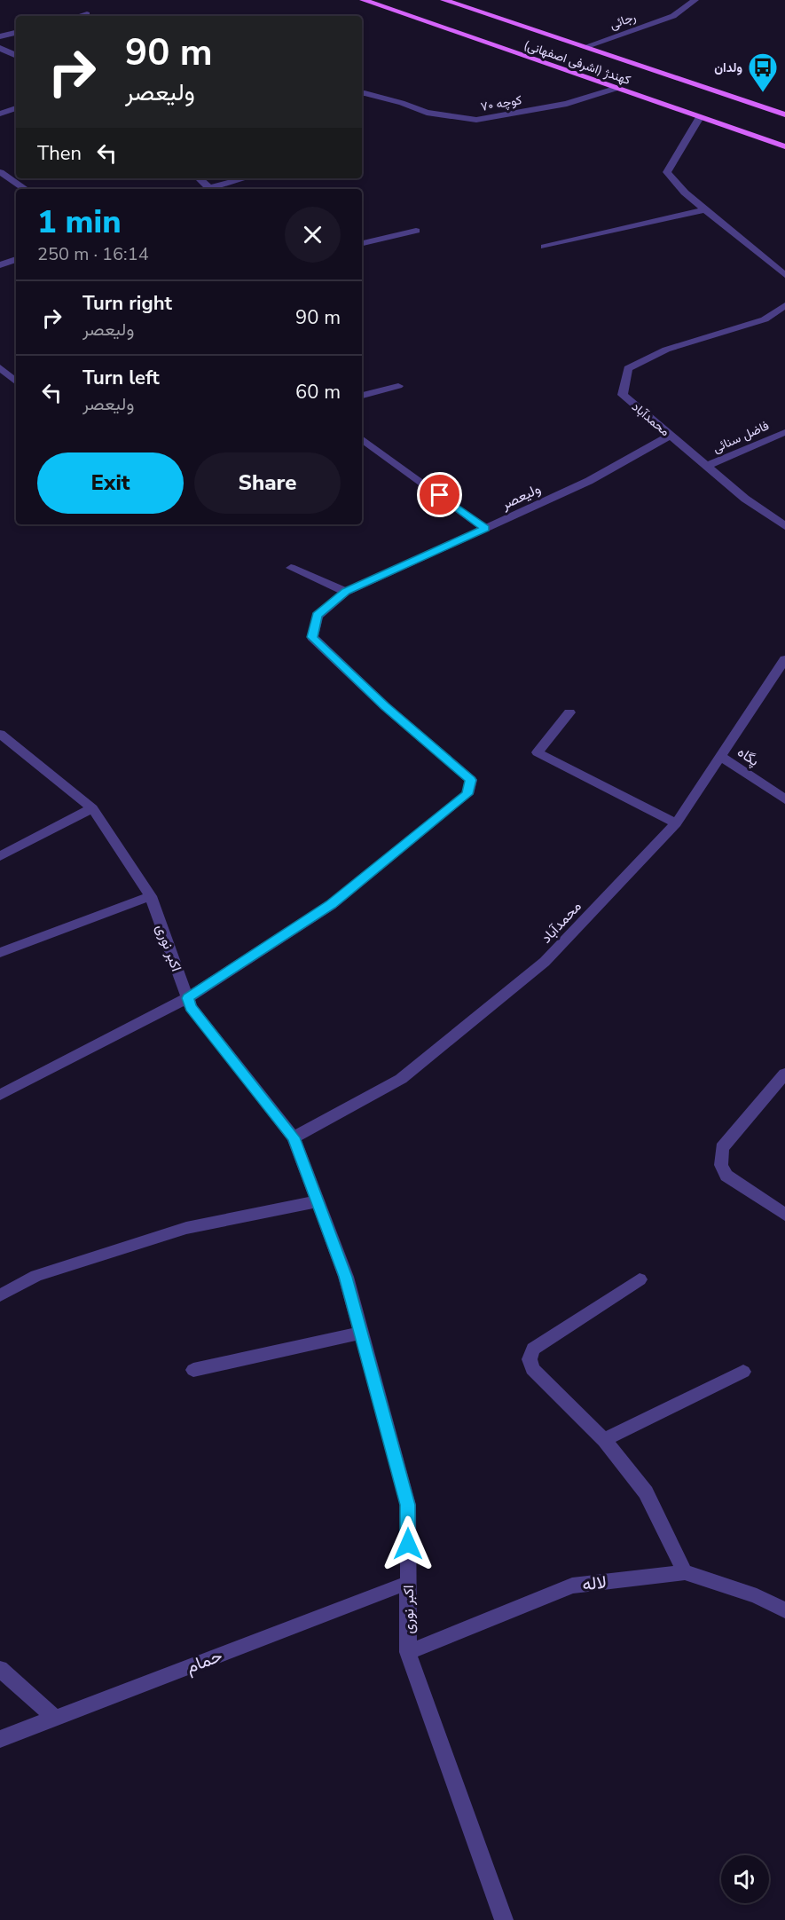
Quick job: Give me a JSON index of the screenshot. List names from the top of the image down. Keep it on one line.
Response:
{"streets":{"main road":["کهندژ (اشرفی اصفهانی)"],"street":["رجائی","کوچه ۷۰","محمدآباد","فاضل سنائی","ولیعصر","پگاه","اکبر نوری","لاله","حمام"]},"crossings":[["رجائی","کهندژ (اشرفی اصفهانی)"],["کهندژ (اشرفی اصفهانی)","کوچه ۷۰"],["محمدآباد","فاضل سنائی"],["محمدآباد","ولیعصر"],["محمدآباد","پگاه"],["محمدآباد","اکبر نوری"],["ولیعصر","اکبر نوری"],["اکبر نوری","لاله"],["اکبر نوری","حمام"]],"places":{"bus stop":["ولدان"]},"page":{"turn":["90 m","ولیعصر"],"then":"Then","heading":["1 min","250 m · 16:14"],"list":[{"name":"Turn right","note":"ولیعصر","value":"90 m"},{"name":"Turn left","note":"ولیعصر","value":"60 m"}],"buttons":["Exit","Share"]}}
